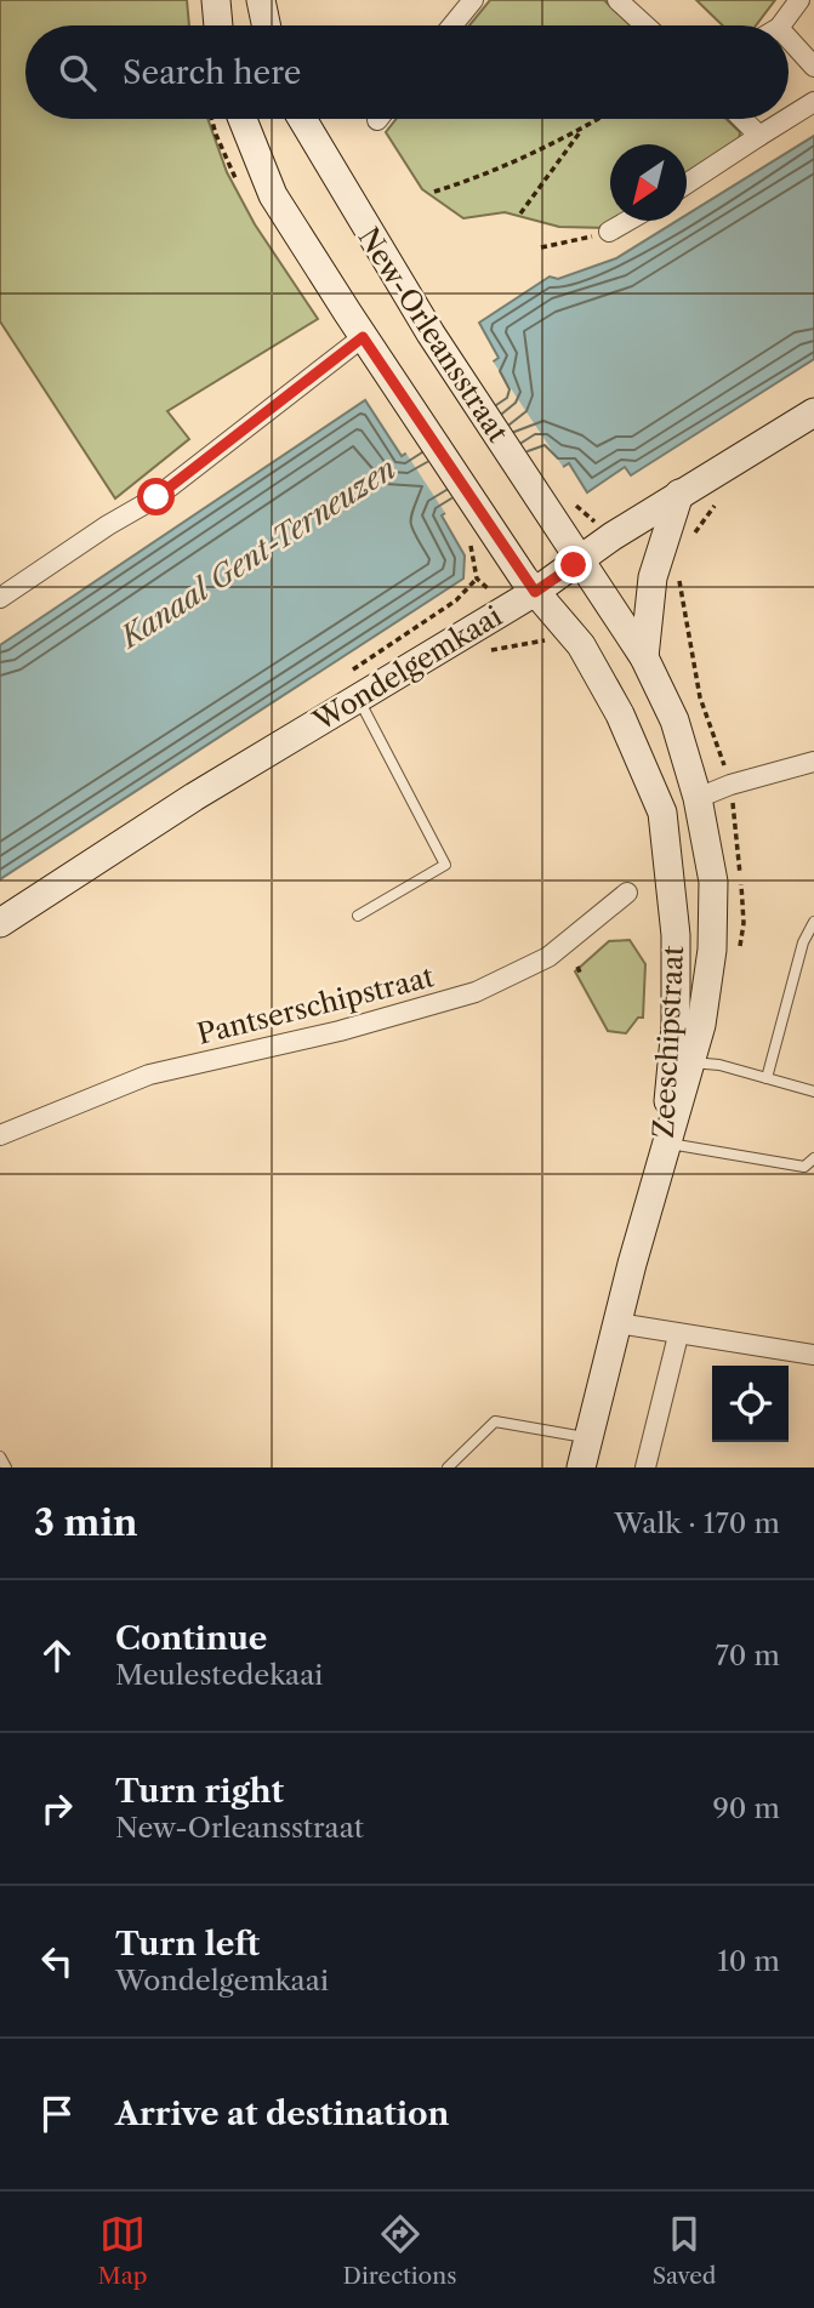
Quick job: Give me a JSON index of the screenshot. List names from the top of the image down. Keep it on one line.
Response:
{"streets":{"main road":["New-Orleansstraat","Wondelgemkaai","Zeeschipstraat"],"street":["Pantserschipstraat"]},"crossings":[["New-Orleansstraat","Wondelgemkaai"],["New-Orleansstraat","Zeeschipstraat"],["Wondelgemkaai","Zeeschipstraat"]],"water":["Kanaal Gent-Terneuzen"],"north":"bottom left","page":{"search":"Search here","heading":["3 min","Walk · 170 m"],"list":[["Continue","Meulestedekaai","70 m"],["Turn right","New-Orleansstraat","90 m"],["Turn left","Wondelgemkaai","10 m"],"Arrive at destination"],"nav":["Map","Directions","Saved"]}}
